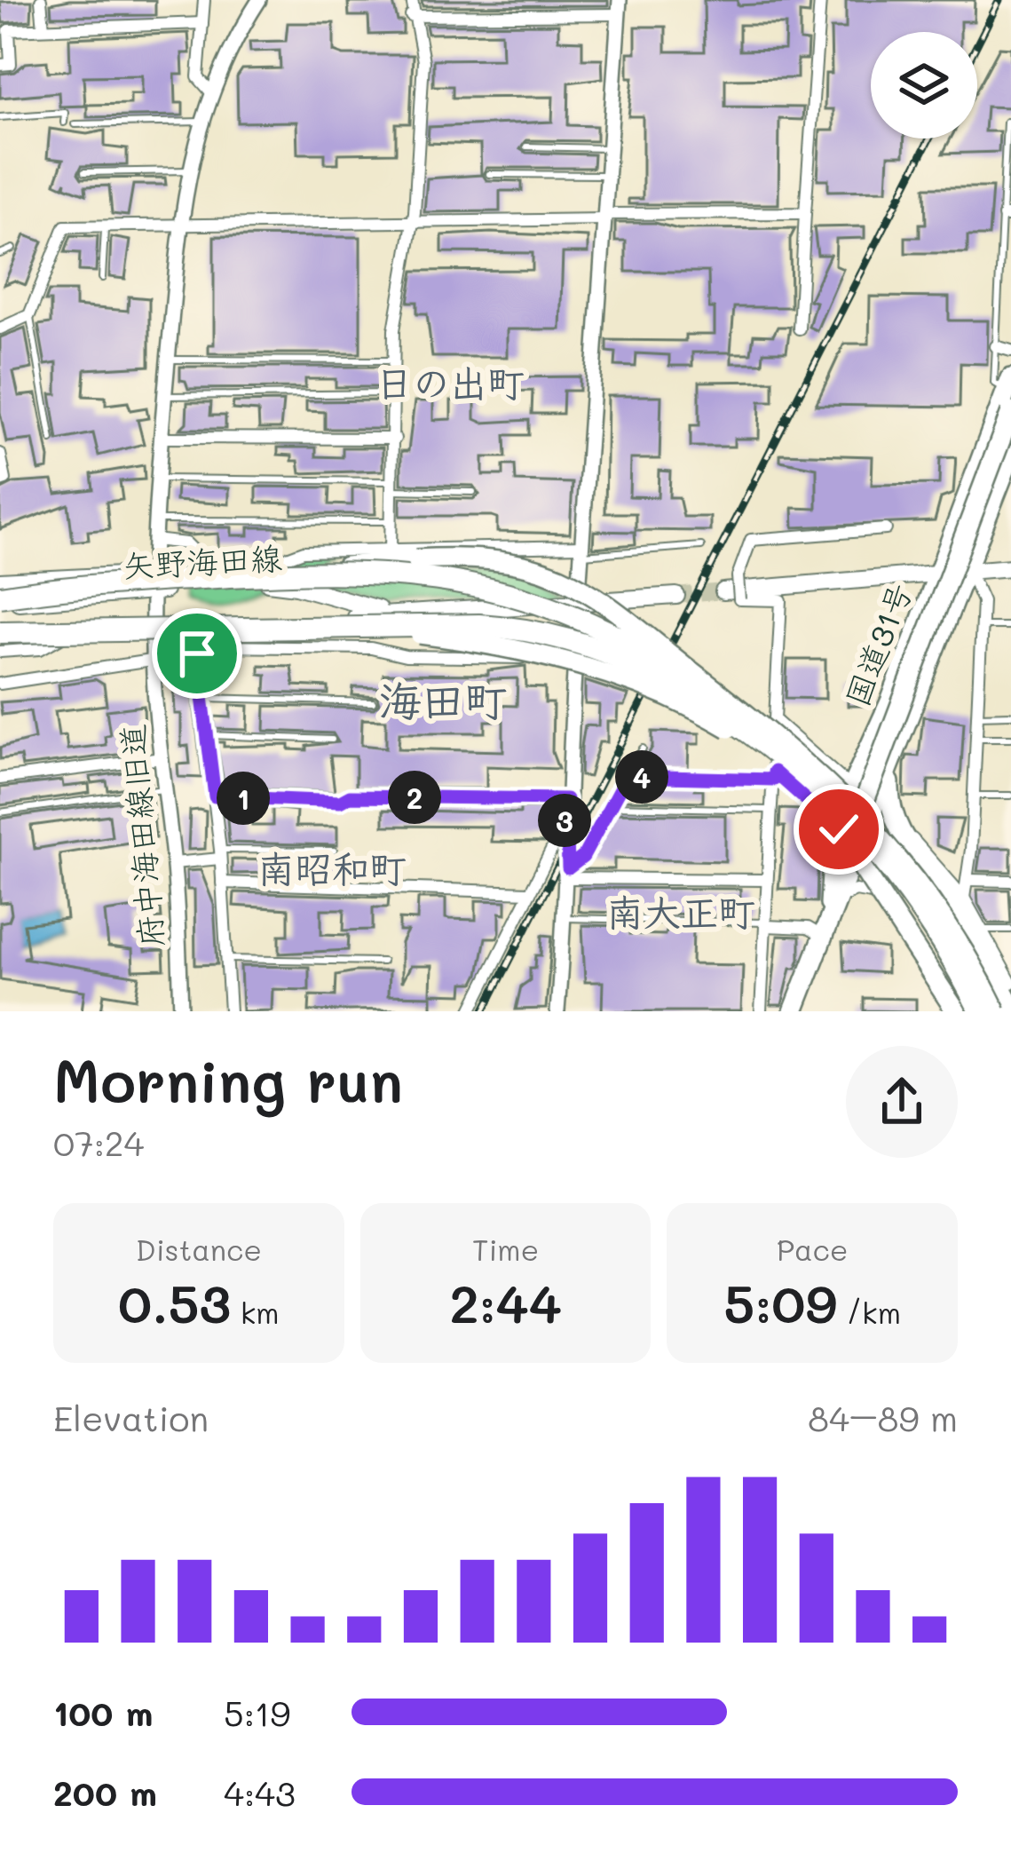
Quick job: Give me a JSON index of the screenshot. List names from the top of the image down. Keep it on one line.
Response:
{"streets":{"highway":["国道31号"],"main road":["矢野海田線"],"street":["府中海田線旧道"]},"crossings":[["矢野海田線","府中海田線旧道"]],"districts":["日の出町","海田町","南昭和町","南大正町"],"page":{"pins":["4","2","1","3"],"heading":["Morning run","07:24"],"stats":[["Distance","0.53 km"],["Time","2:44"],["Pace","5:09 /km"]],"chart":["Elevation","84–89 m"],"list":[{"name":"100 m","note":"5:19"},{"name":"200 m","note":"4:43"}]}}
